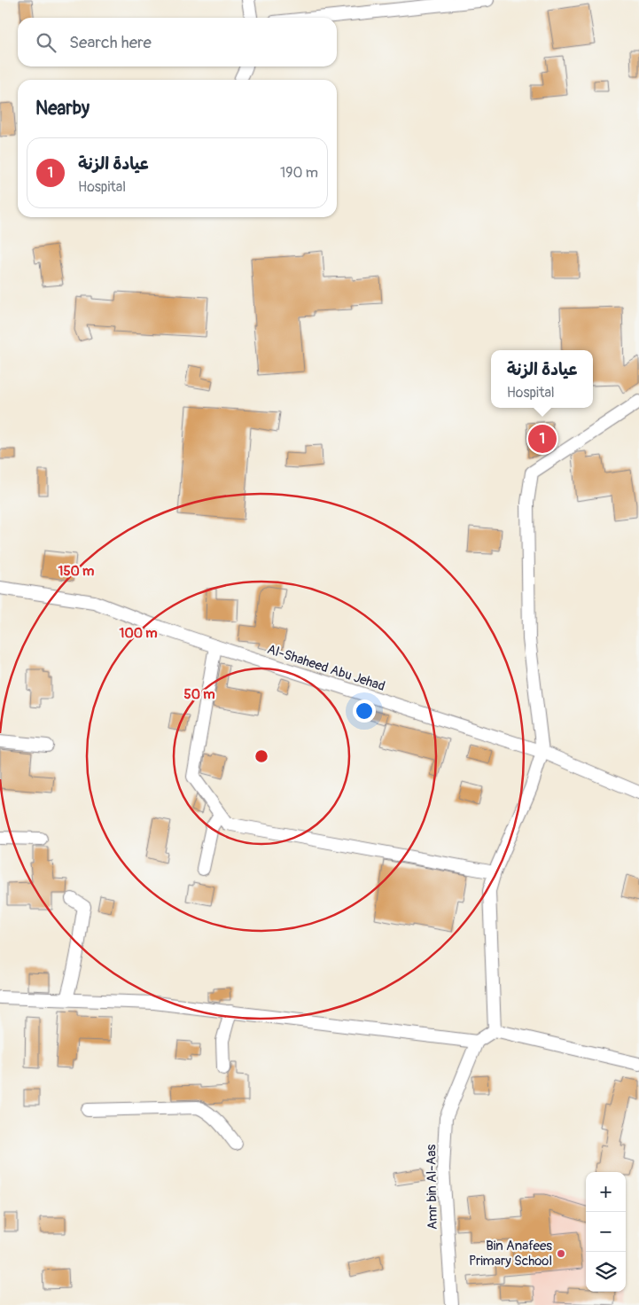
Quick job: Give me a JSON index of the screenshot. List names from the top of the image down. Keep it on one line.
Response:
{"streets":{"street":["Al-Shaheed Abu Jehad","Amr bin Al-Aas"]},"places":["Bin Anafees Primary School"],"page":{"search":"Search here","heading":"Nearby","list":[{"mark":"1","name":"عيادة الزنة","note":"Hospital","value":"190 m"}],"popup":["عيادة الزنة","Hospital"],"pins":"1","map_buttons":["+","−"]},"rings":["150 m","100 m","50 m"]}
